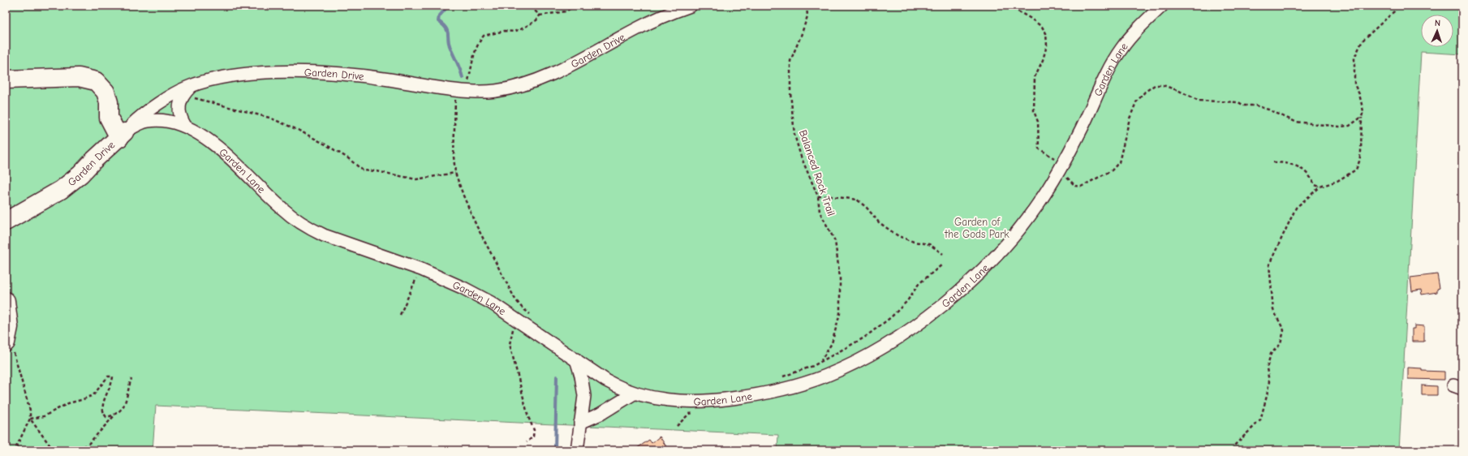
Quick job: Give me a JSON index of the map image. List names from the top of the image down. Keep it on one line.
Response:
{"streets":{"street":["Garden Drive","Garden Lane"],"path":["Balanced Rock Trail"]},"crossings":[["Garden Drive","Garden Lane"]],"parks":["Garden of the Gods Park"],"north":"top"}
